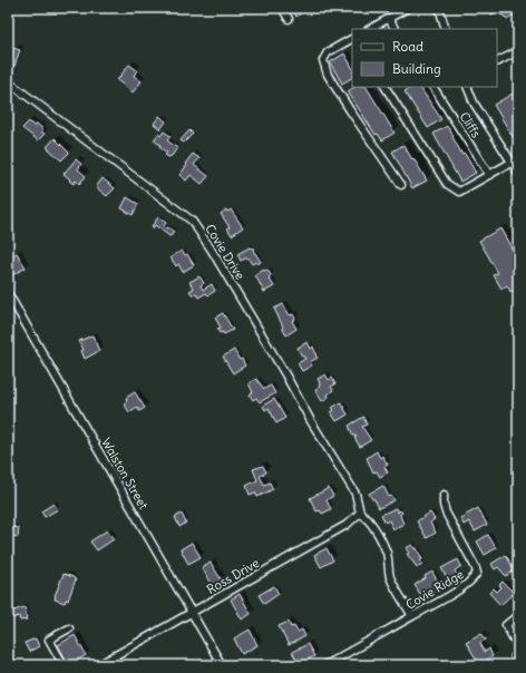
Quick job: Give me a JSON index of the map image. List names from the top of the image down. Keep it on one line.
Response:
{"streets":{"street":["Cliffs","Covie Drive","Walston Street","Ross Drive","Covie Ridge"]},"crossings":[["Covie Drive","Ross Drive"],["Walston Street","Ross Drive"]],"legend":["Road","Building"]}
